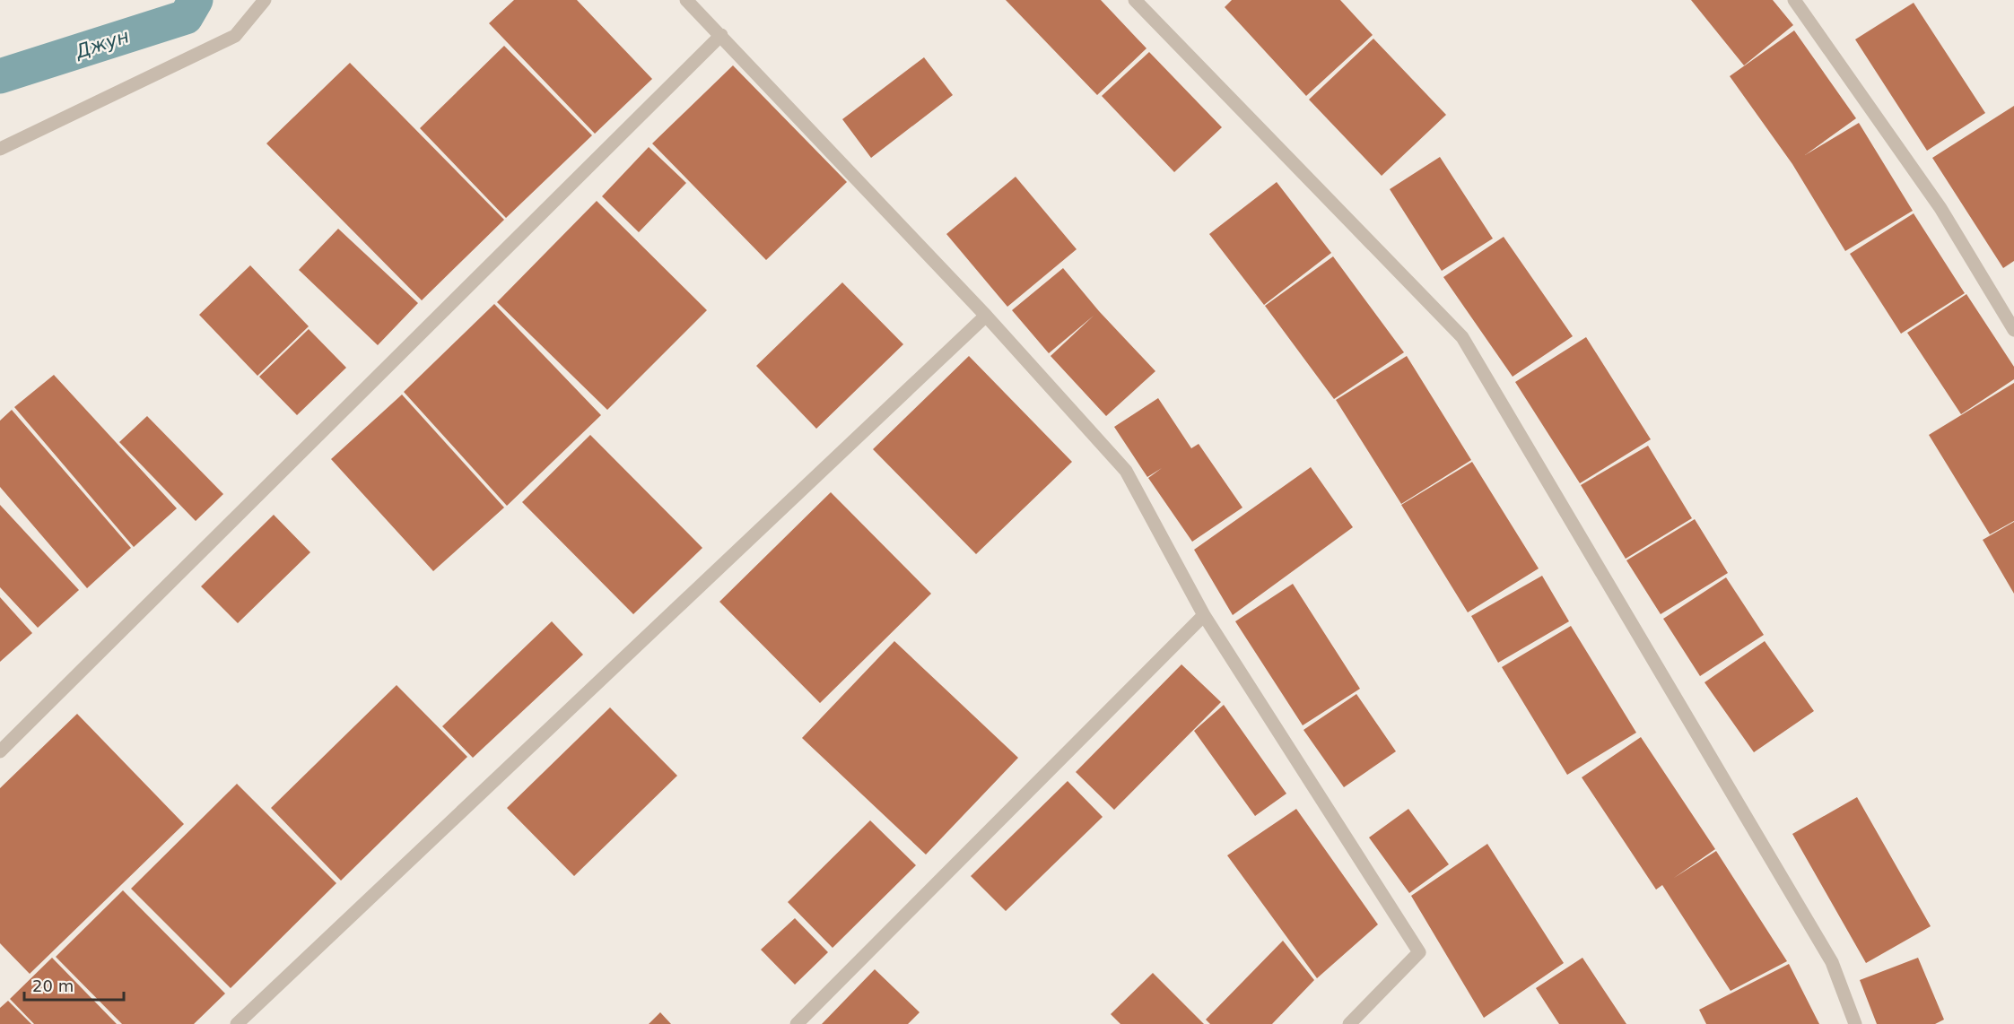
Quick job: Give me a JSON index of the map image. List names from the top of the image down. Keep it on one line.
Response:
{"water":["Джун"],"scale_bar":"20 m"}
